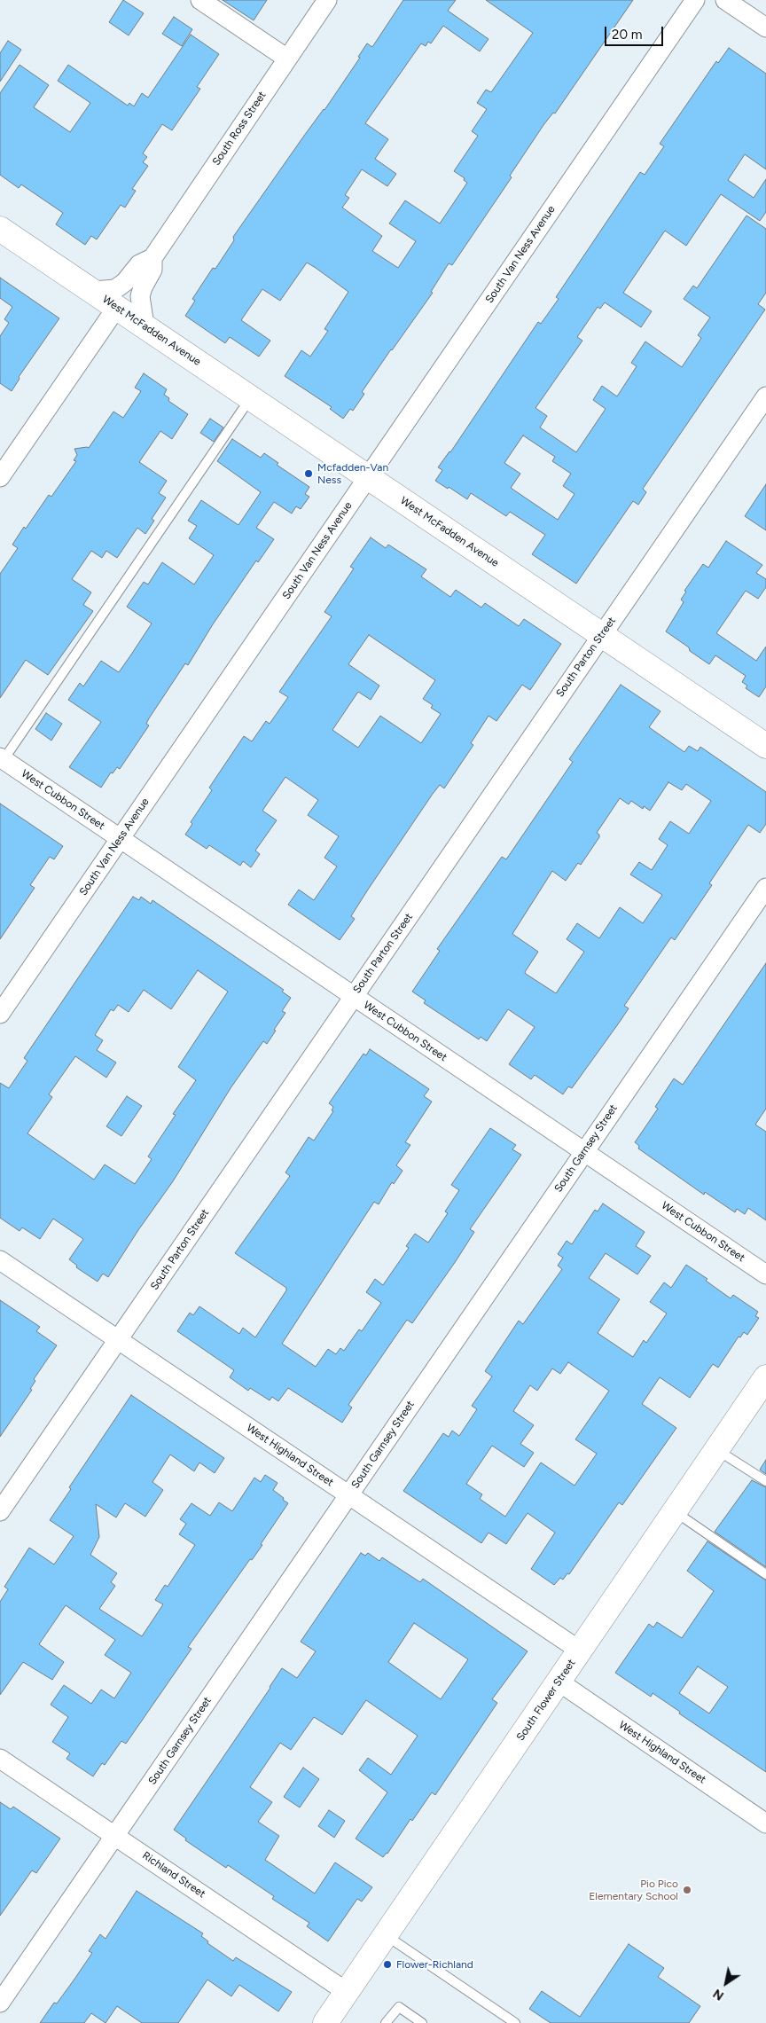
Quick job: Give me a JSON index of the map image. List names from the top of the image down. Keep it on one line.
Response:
{"streets":{"street":["South Ross Street","South Van Ness Avenue","West McFadden Avenue","South Parton Street","West Cubbon Street","South Garnsey Street","West Highland Street","South Flower Street","Richland Street"]},"crossings":[["South Ross Street","West McFadden Avenue"],["South Van Ness Avenue","West McFadden Avenue"],["South Van Ness Avenue","West Cubbon Street"],["West McFadden Avenue","South Parton Street"],["South Parton Street","West Cubbon Street"],["South Parton Street","West Highland Street"],["West Cubbon Street","South Garnsey Street"],["South Garnsey Street","West Highland Street"],["South Garnsey Street","Richland Street"],["West Highland Street","South Flower Street"],["South Flower Street","Richland Street"]],"places":["Mcfadden-Van Ness","Pio Pico Elementary School","Flower-Richland"],"scale_bar":"20 m","north":"bottom left"}
